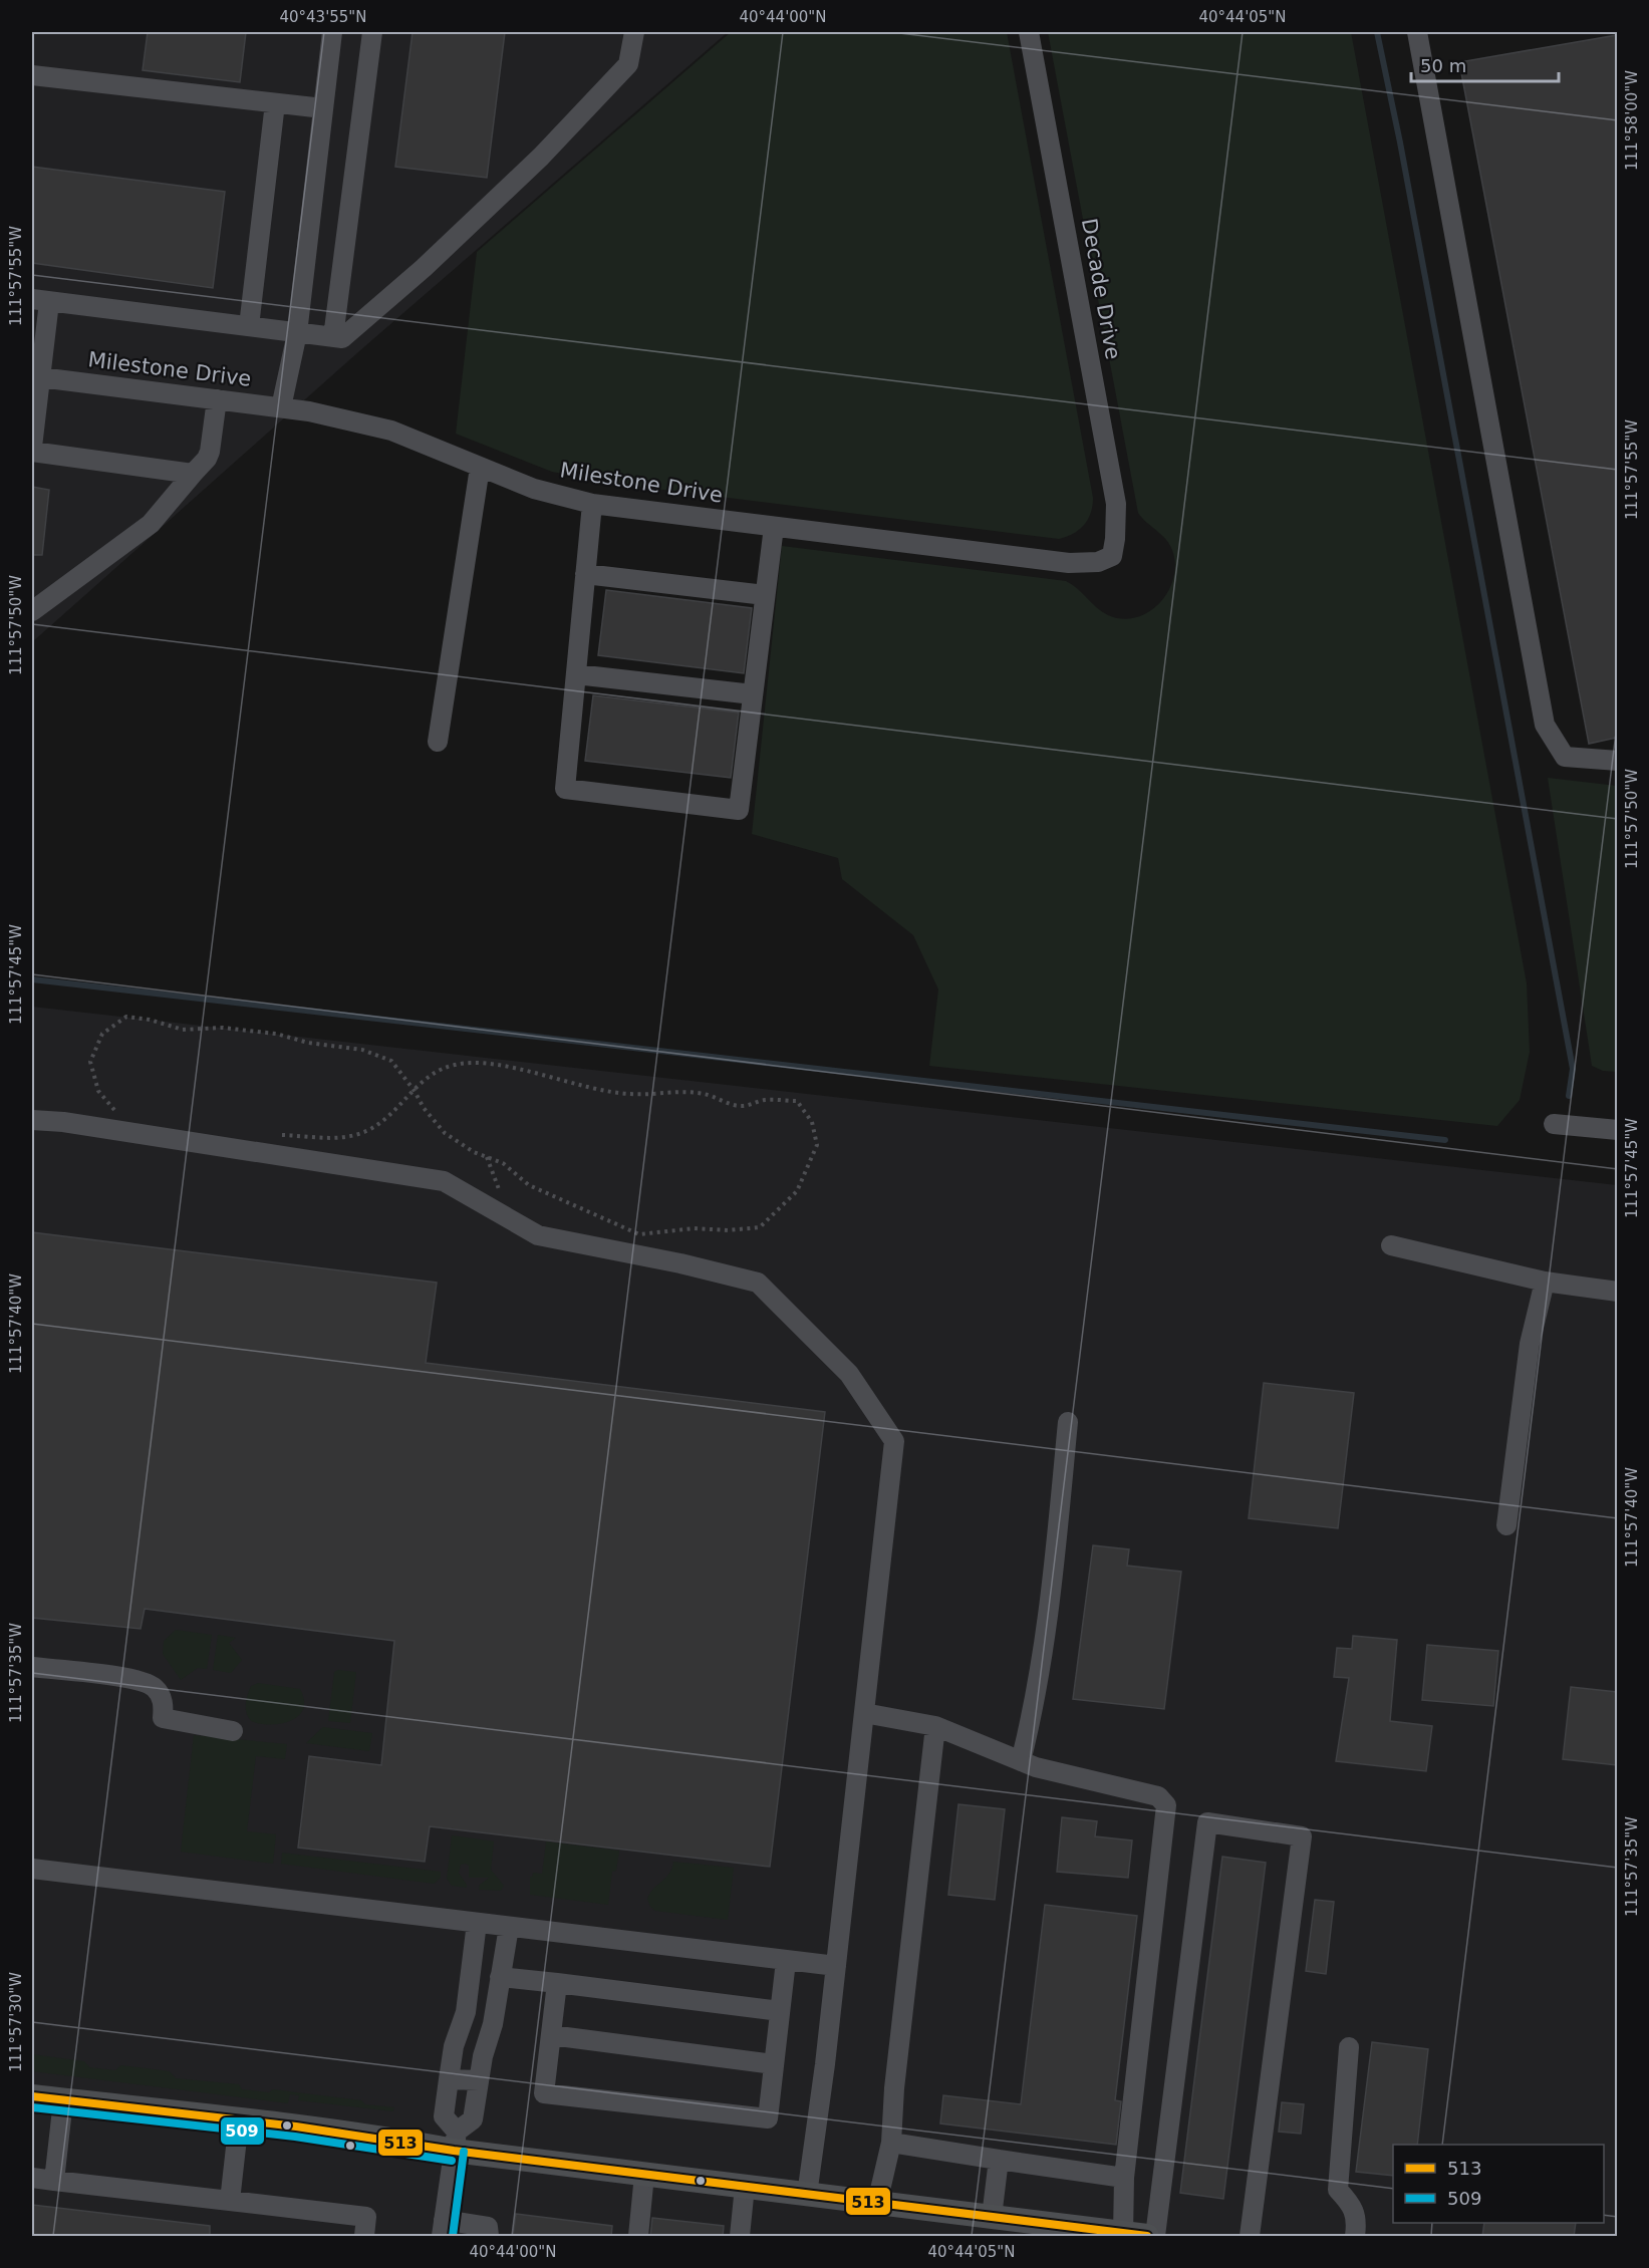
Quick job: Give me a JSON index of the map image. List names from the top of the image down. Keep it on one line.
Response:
{"streets":{"street":["Decade Drive","Milestone Drive"]},"crossings":[["Decade Drive","Milestone Drive"]],"lines":["transit line 513","transit line 509"],"legend":["513","509"],"scale_bar":"50 m","coordinates":["40°43'55\"N","40°44'00\"N","40°44'05\"N","111°58'00\"W","111°57'55\"W","111°57'50\"W","111°57'45\"W","111°57'40\"W","111°57'35\"W","111°57'30\"W"]}
